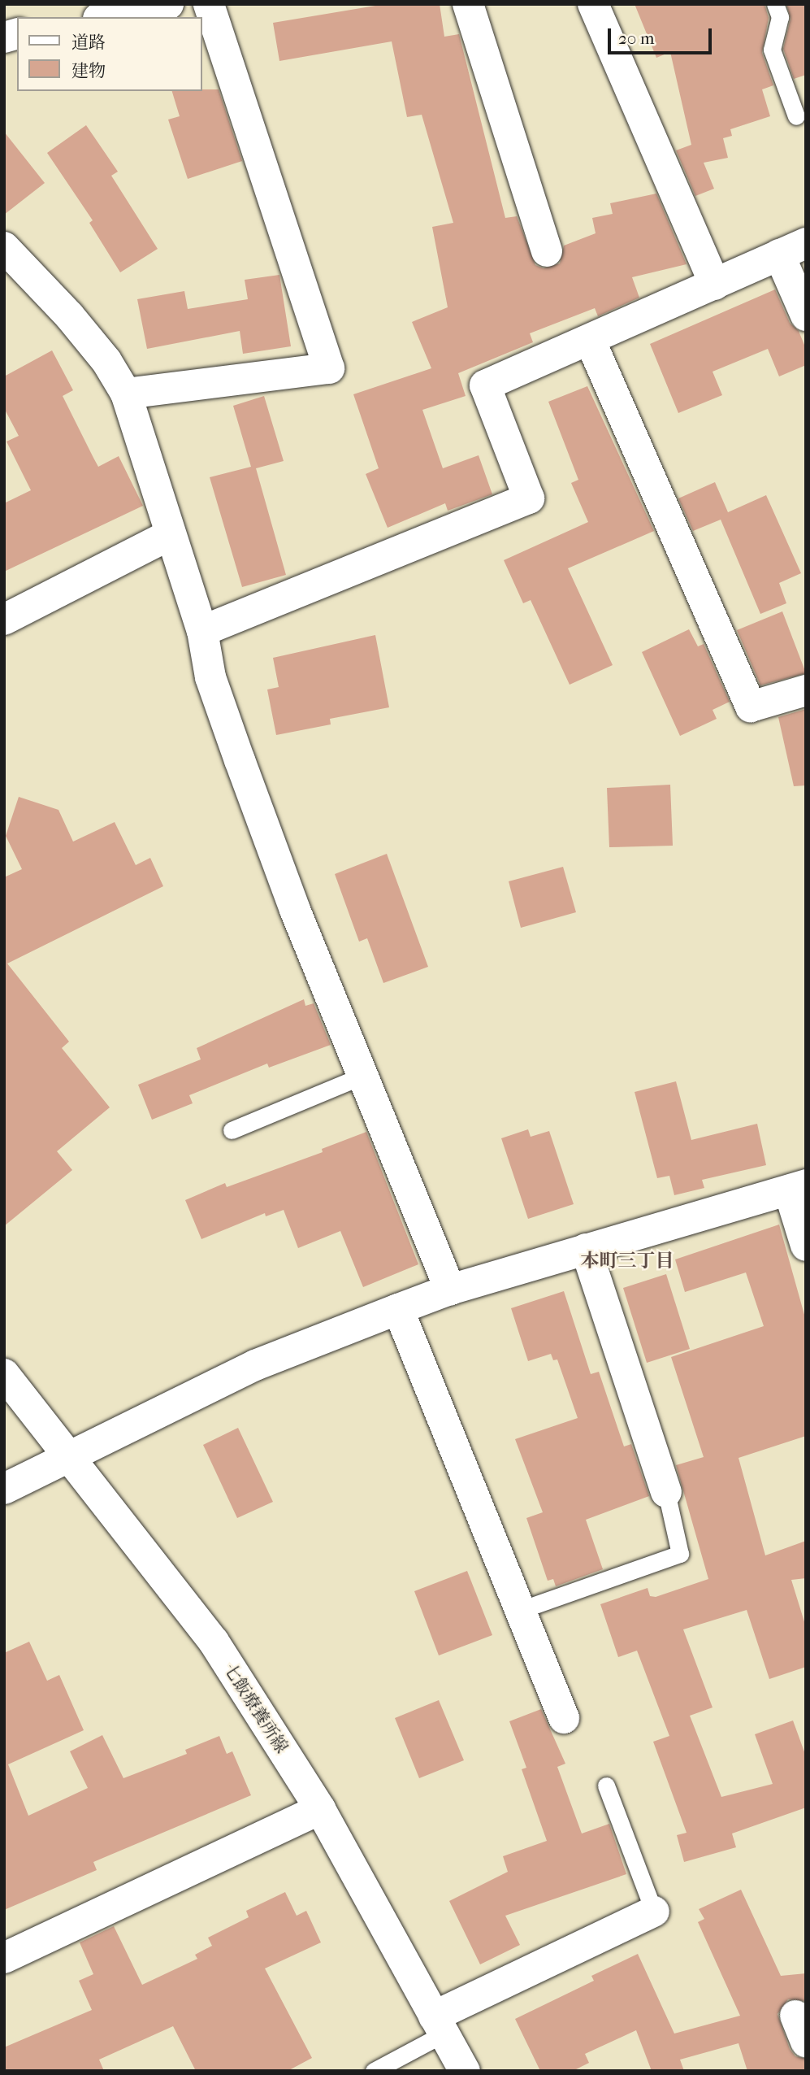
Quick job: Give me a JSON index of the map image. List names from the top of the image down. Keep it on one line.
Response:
{"streets":{"street":["七飯療養所線"]},"districts":["本町三丁目"],"legend":["道路","建物"],"scale_bar":"20 m"}
